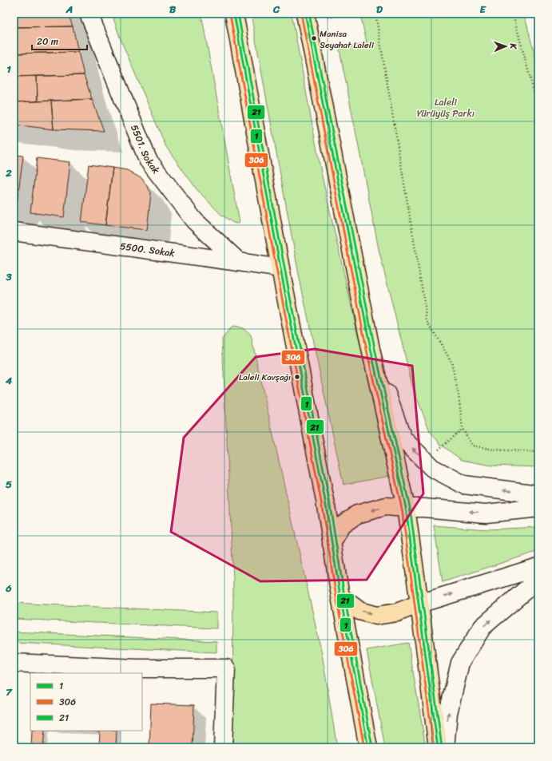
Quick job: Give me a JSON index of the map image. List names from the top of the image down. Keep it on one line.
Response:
{"streets":{"street":["5501. Sokak","5500. Sokak"]},"crossings":[["5501. Sokak","5500. Sokak"]],"parks":["Laleli Yürüyüş Parkı"],"places":["Manisa Seyahat Laleli","Laleli Kavşağı"],"lines":["transit line 1","transit line 21","transit line 306"],"legend":["1","306","21"],"scale_bar":"20 m","north":"right","grid":{"columns":["A","B","C","D","E"],"rows":["1","2","3","4","5","6","7"]}}
